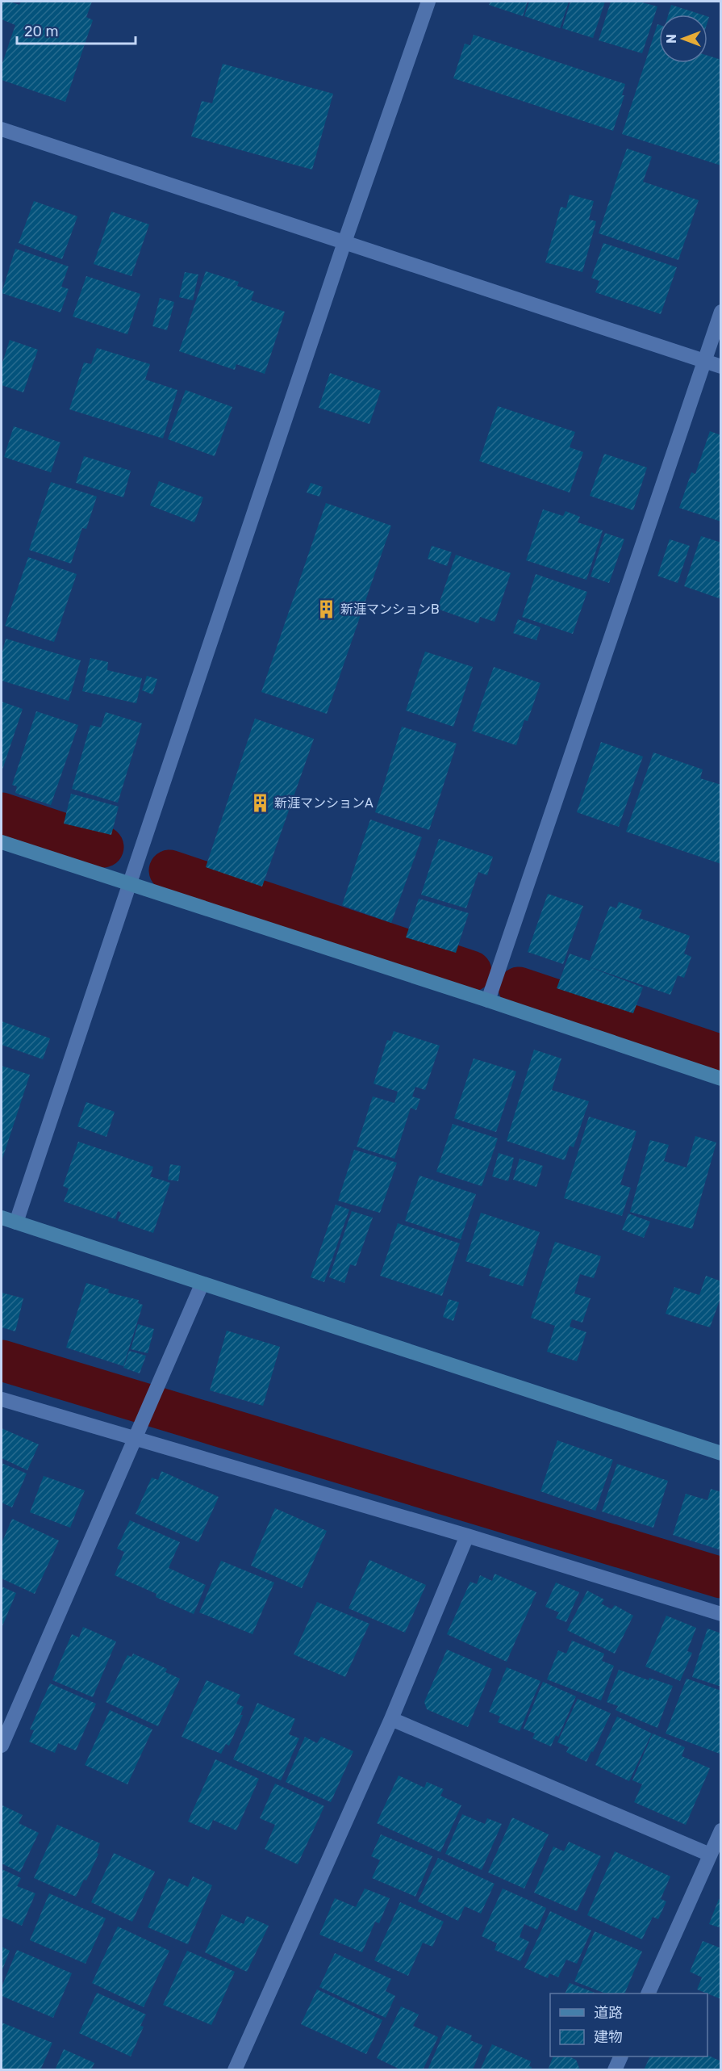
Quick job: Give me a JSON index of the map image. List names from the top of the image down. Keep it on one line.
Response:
{"places":{"building":["新涯マンションB","新涯マンションA"]},"legend":["道路","建物"],"scale_bar":"20 m","north":"left"}
